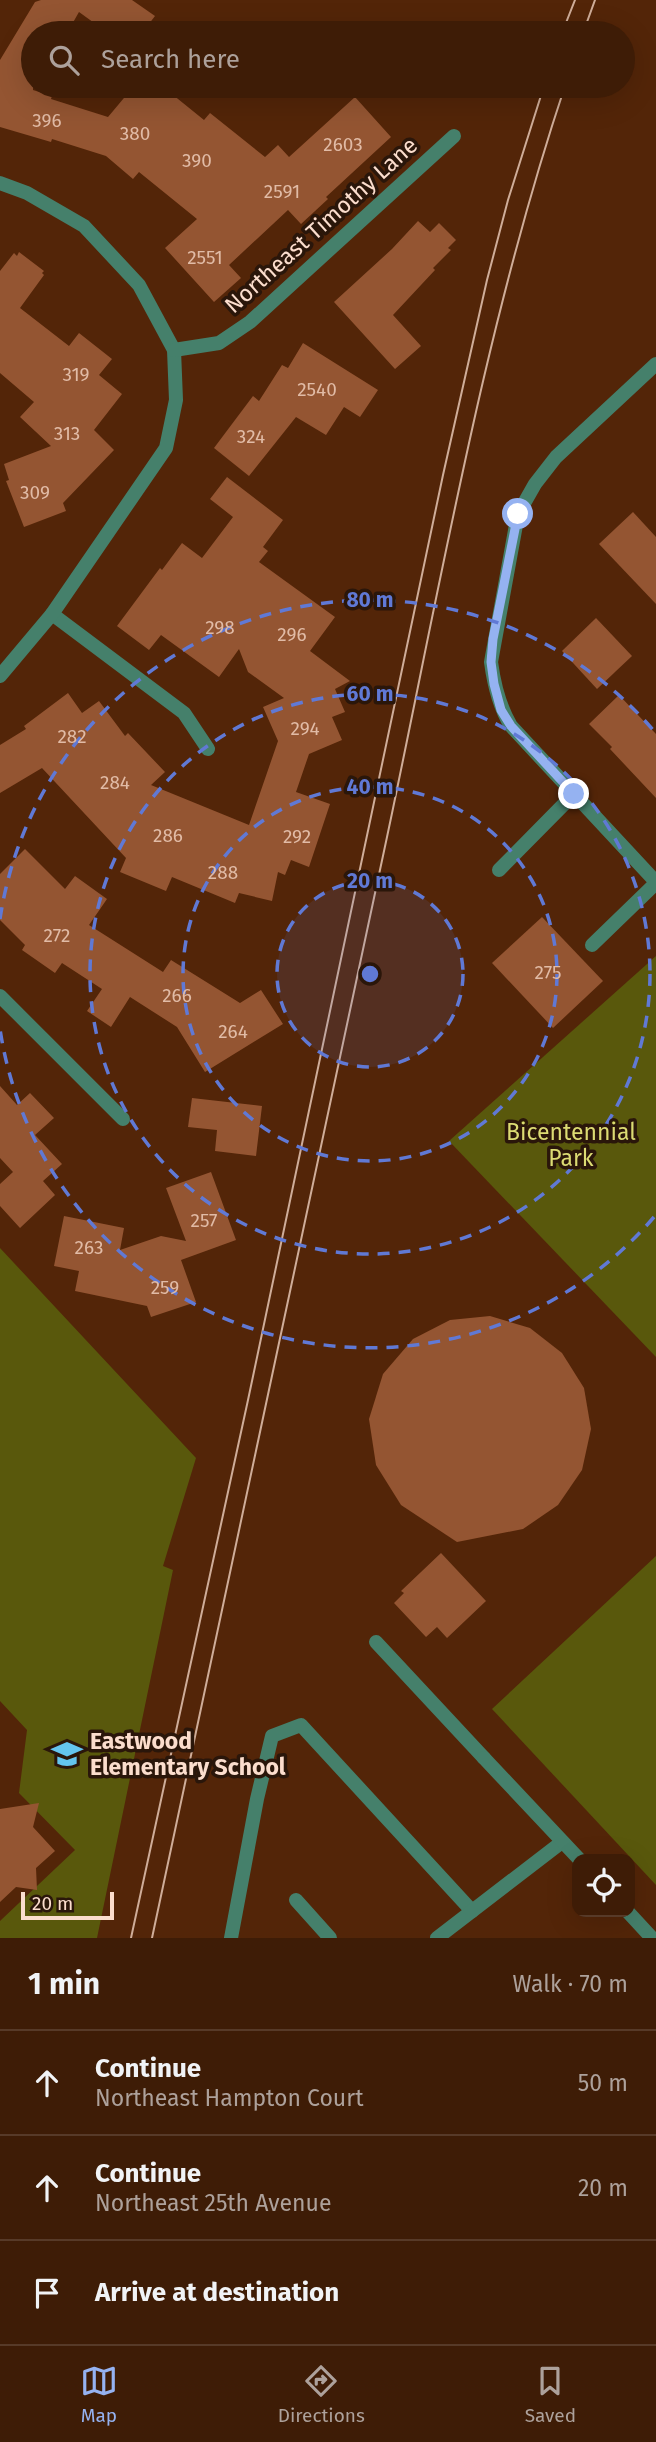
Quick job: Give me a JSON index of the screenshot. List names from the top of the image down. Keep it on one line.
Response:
{"streets":{"street":["Northeast Timothy Lane"]},"parks":["Bicentennial Park"],"places":{"school or university":["Eastwood Elementary School"]},"house_numbers":["396","380","2603","390","2591","2551","319","2540","313","324","309","298","296","294","282","284","286","292","288","272","275","266","264","257","263","259"],"scale_bar":"20 m","page":{"search":"Search here","scale":"20 m","heading":["1 min","Walk · 70 m"],"list":[["Continue","Northeast Hampton Court","50 m"],["Continue","Northeast 25th Avenue","20 m"],"Arrive at destination"],"nav":["Map","Directions","Saved"]},"rings":["80 m","60 m","40 m","20 m"]}
